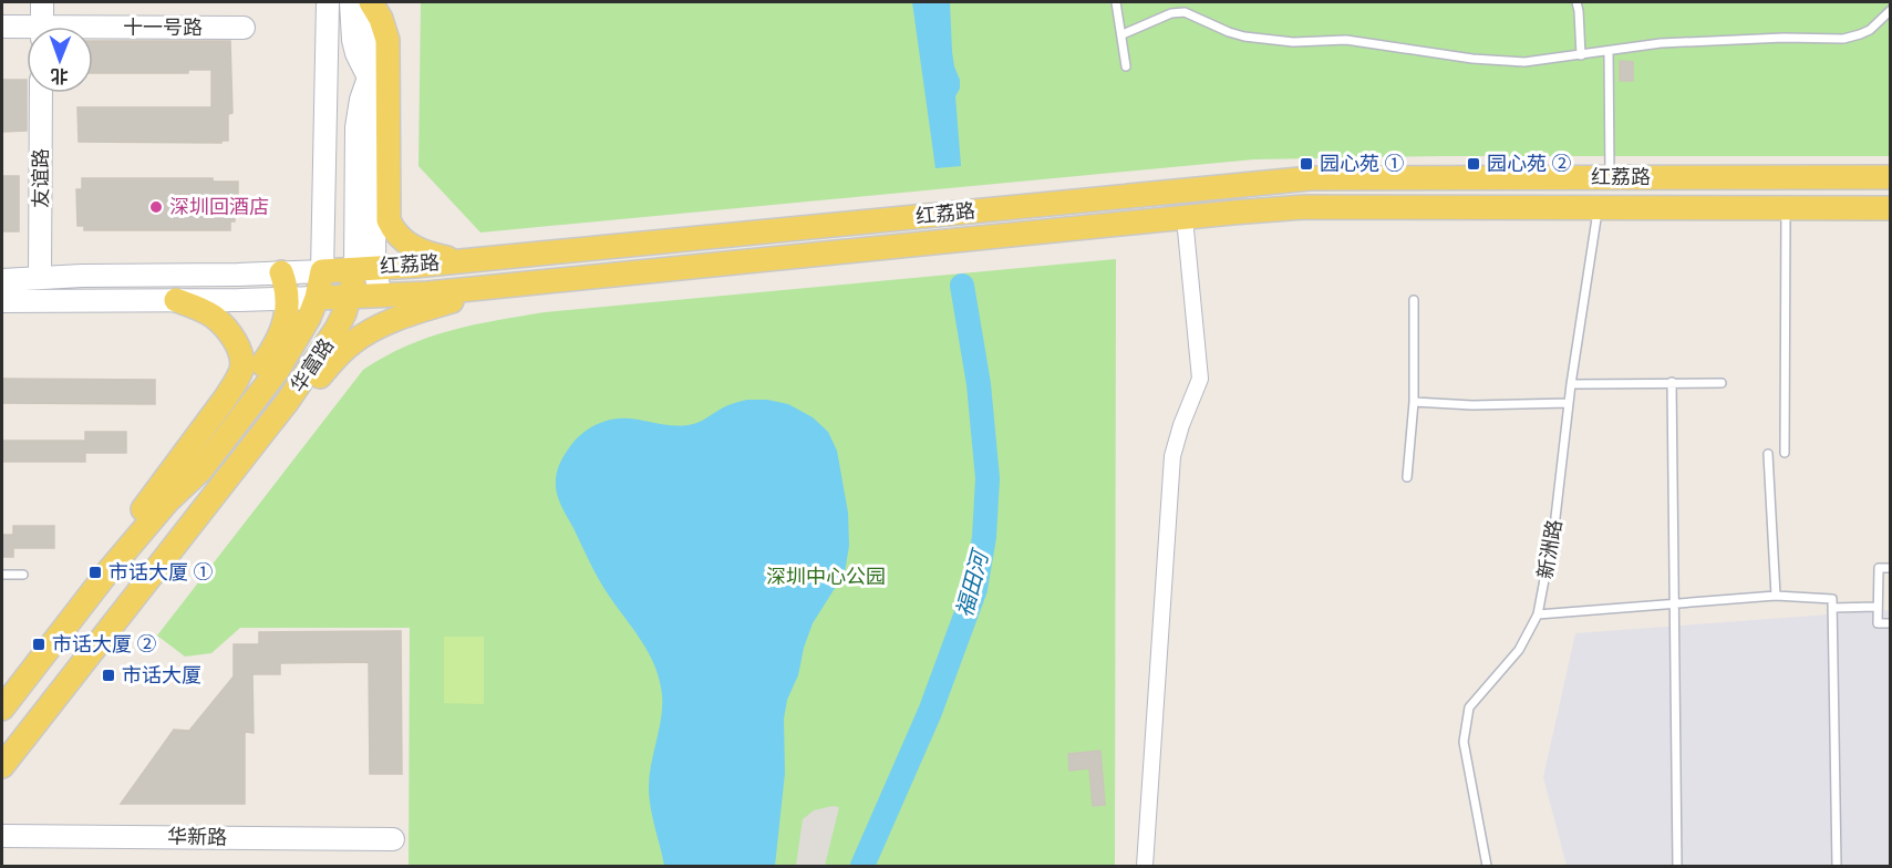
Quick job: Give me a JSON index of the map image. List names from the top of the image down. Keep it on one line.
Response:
{"streets":{"main road":["十一号路","红荔路","友谊路","华富路","华新路"],"lane":["新洲路"]},"crossings":[["红荔路","友谊路"],["红荔路","华富路"],["红荔路","新洲路"]],"water":["福田河"],"parks":["深圳中心公园"],"places":{"transit":["园心苑 ①","园心苑 ②","市话大厦 ①","市话大厦 ②","市话大厦"],"other":["深圳回酒店"]},"north":"bottom"}
